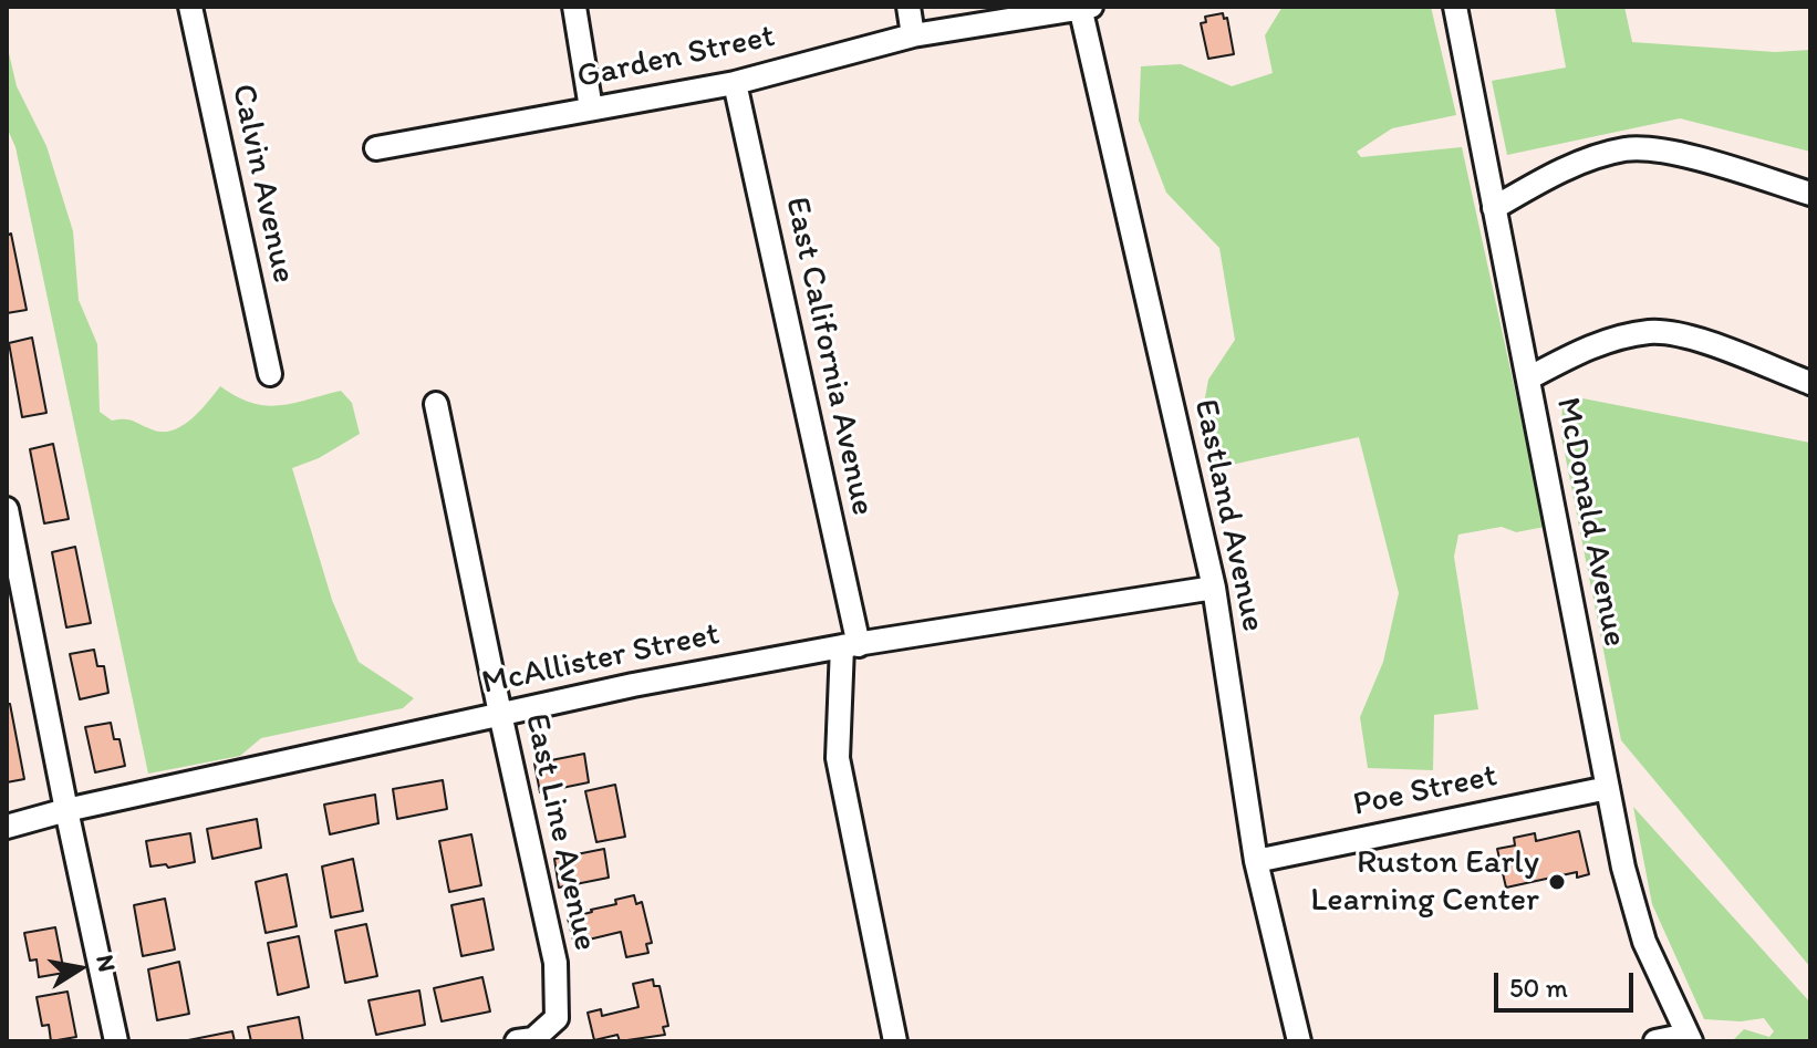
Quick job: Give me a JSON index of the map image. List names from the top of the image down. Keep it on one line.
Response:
{"streets":{"street":["Garden Street","Calvin Avenue","East California Avenue","Eastland Avenue","McDonald Avenue","McAllister Street","Poe Street","East Line Avenue"]},"crossings":[["Garden Street","East California Avenue"],["Garden Street","Eastland Avenue"],["East California Avenue","McAllister Street"],["Eastland Avenue","McAllister Street"],["Eastland Avenue","Poe Street"],["McDonald Avenue","Poe Street"],["McAllister Street","East Line Avenue"]],"places":["Ruston Early Learning Center"],"scale_bar":"50 m","north":"right"}
